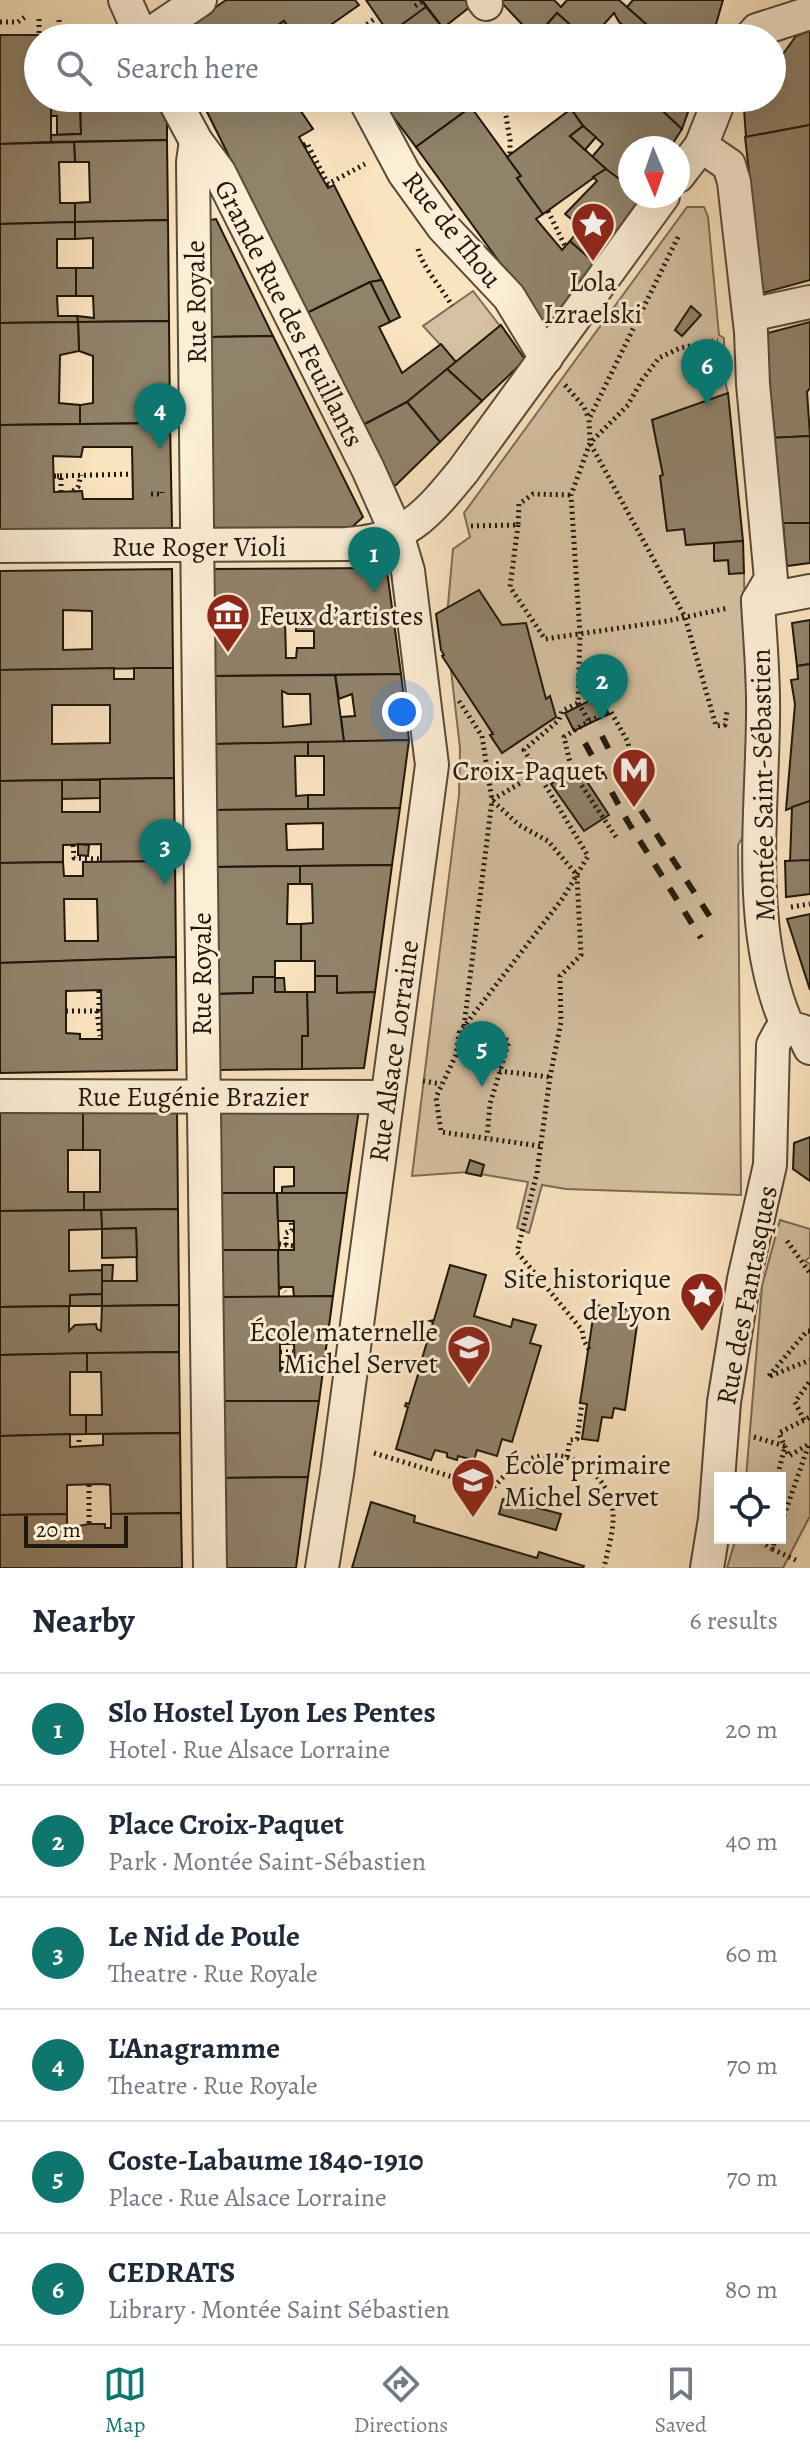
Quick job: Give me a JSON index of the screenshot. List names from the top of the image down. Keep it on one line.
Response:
{"streets":{"street":["Rue de Thou","Rue Royale","Grande Rue des Feuillants","Rue Roger Violi","Montée Saint-Sébastien","Rue Alsace Lorraine","Rue Eugénie Brazier","Rue des Fantasques"]},"crossings":[["Rue Royale","Grande Rue des Feuillants"],["Rue Royale","Rue Roger Violi"],["Rue Royale","Rue Eugénie Brazier"],["Grande Rue des Feuillants","Rue Roger Violi"],["Grande Rue des Feuillants","Rue Alsace Lorraine"],["Rue Roger Violi","Rue Alsace Lorraine"],["Montée Saint-Sébastien","Rue des Fantasques"],["Rue Alsace Lorraine","Rue Eugénie Brazier"]],"places":{"place":["Lola Izraelski","Site historique de Lyon"],"museum":["Feux d’artistes"],"metro station":["Croix-Paquet"],"school or university":["École maternelle Michel Servet","École primaire Michel Servet"]},"scale_bar":"20 m","north":"bottom","page":{"search":"Search here","pins":["6","4","1","2","3","5"],"scale":"20 m","heading":["Nearby","6 results"],"list":[{"mark":"1","name":"Slo Hostel Lyon Les Pentes","note":"Hotel · Rue Alsace Lorraine","value":"20 m"},{"mark":"2","name":"Place Croix-Paquet","note":"Park · Montée Saint-Sébastien","value":"40 m"},{"mark":"3","name":"Le Nid de Poule","note":"Theatre · Rue Royale","value":"60 m"},{"mark":"4","name":"L'Anagramme","note":"Theatre · Rue Royale","value":"70 m"},{"mark":"5","name":"Coste-Labaume 1840-1910","note":"Place · Rue Alsace Lorraine","value":"70 m"},{"mark":"6","name":"CEDRATS","note":"Library · Montée Saint Sébastien","value":"80 m"}],"nav":["Map","Directions","Saved"]}}
